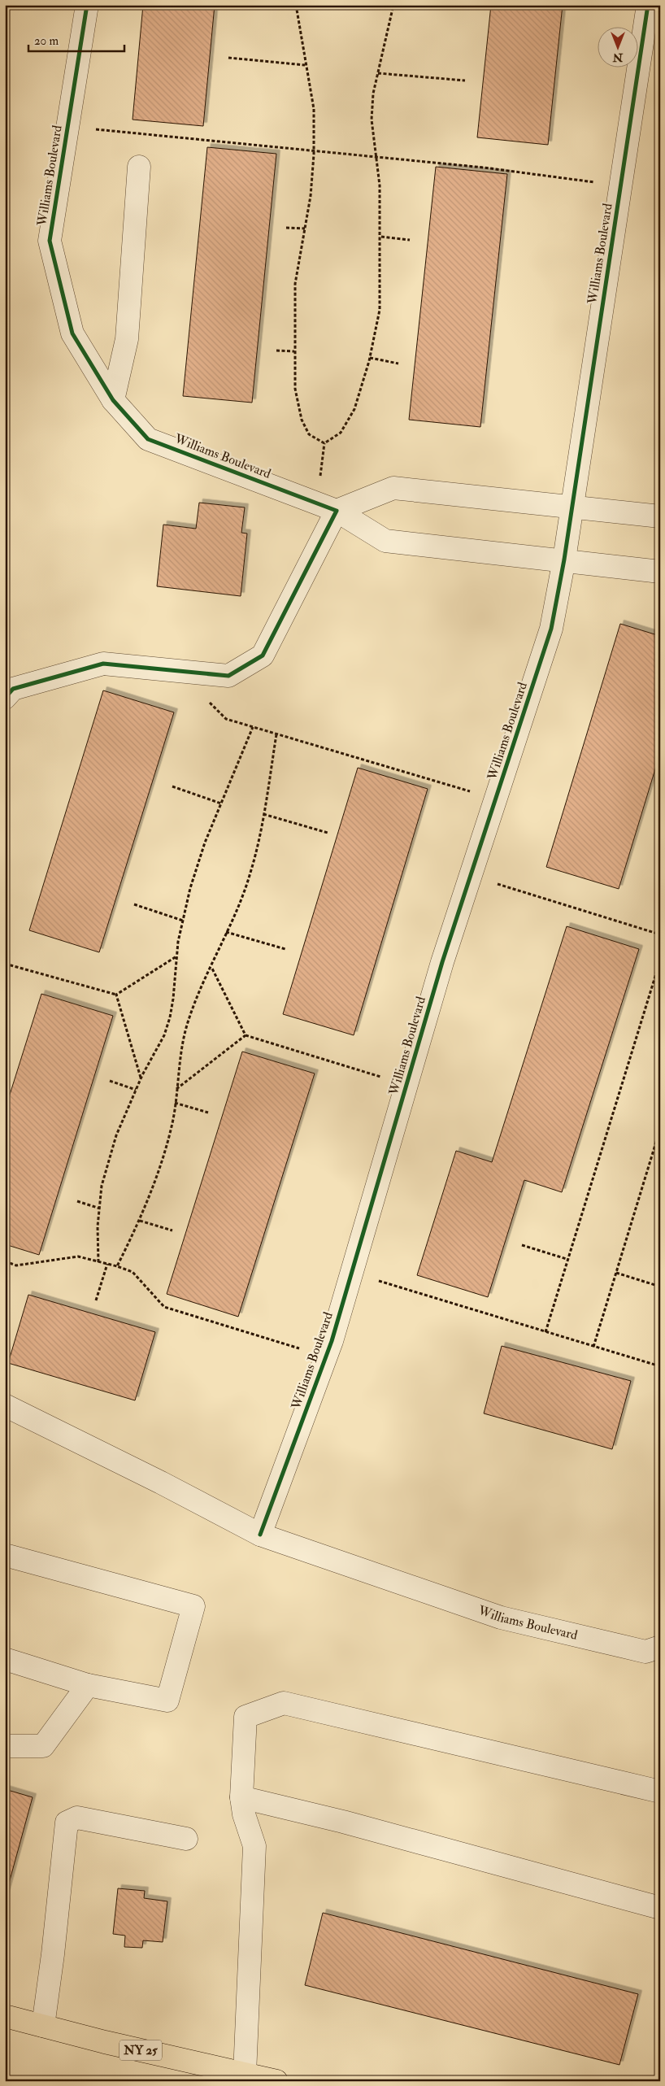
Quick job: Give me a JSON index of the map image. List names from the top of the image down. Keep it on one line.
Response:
{"streets":{"main road":["NY 25"],"street":["Williams Boulevard"]},"scale_bar":"20 m","north":"bottom"}
